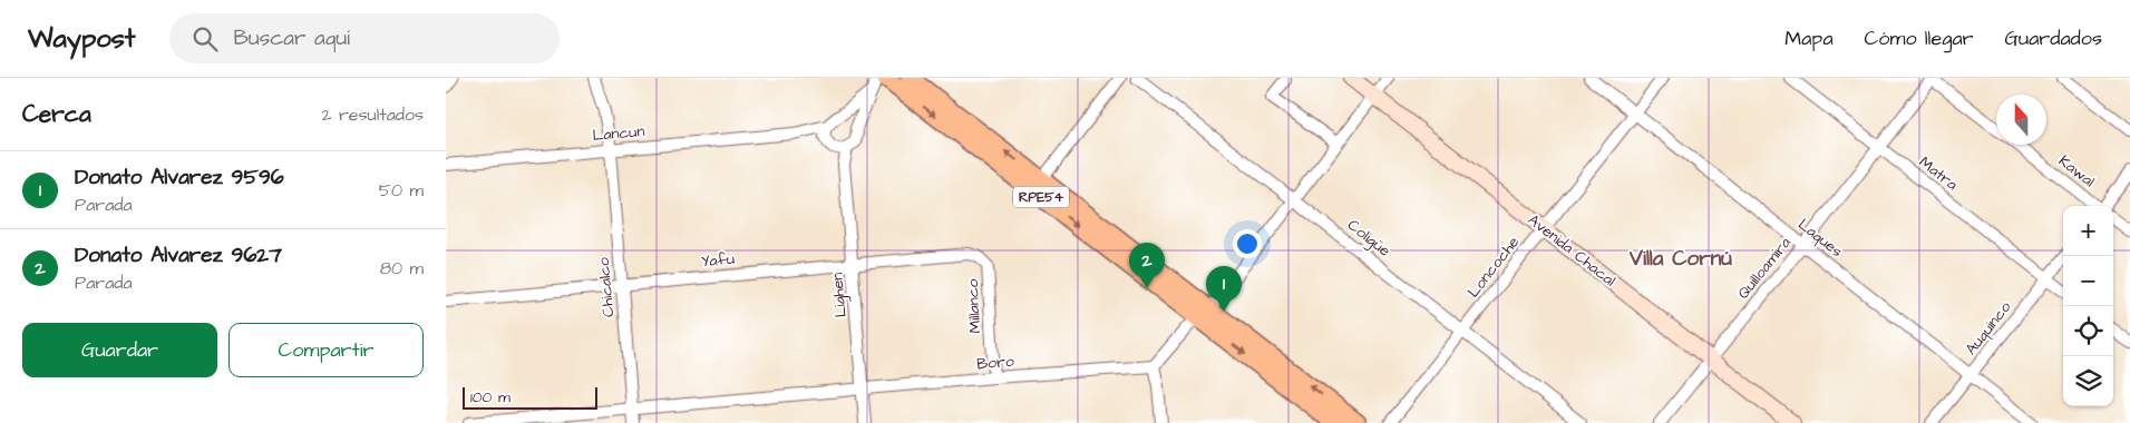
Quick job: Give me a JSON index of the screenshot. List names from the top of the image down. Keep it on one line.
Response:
{"streets":{"main road":["RPE54","Avenida Chacal"],"street":["Lancun","Kawal","Matra","Coligüe","Laques","Yafu","Loncoche","Quilloamira","Chicalco","Lighen","Millanco","Auquinco","Boro"]},"crossings":[["Lancun","Chicalco"],["Lancun","Lighen"],["Kawal","Quilloamira"],["Matra","Quilloamira"],["Matra","Auquinco"],["Coligüe","Loncoche"],["Laques","Loncoche"],["Laques","Quilloamira"],["Laques","Auquinco"],["Avenida Chacal","Loncoche"],["Avenida Chacal","Quilloamira"],["Yafu","Chicalco"],["Yafu","Lighen"],["Yafu","Millanco"],["Chicalco","Boro"],["Lighen","Boro"],["Millanco","Boro"]],"districts":["Villa Cornú"],"scale_bar":"100 m","north":"top","page":{"header":"Waypost","search":"Buscar aquí","nav":["Mapa","Cómo llegar","Guardados"],"heading":["Cerca","2 resultados"],"list":[{"mark":"1","name":"Donato Alvarez 9596","note":"Parada","value":"50 m"},{"mark":"2","name":"Donato Alvarez 9627","note":"Parada","value":"80 m"}],"map_buttons":["+","−"],"pins":["2","1"],"buttons":["Guardar","Compartir"],"scale":"100 m"}}
